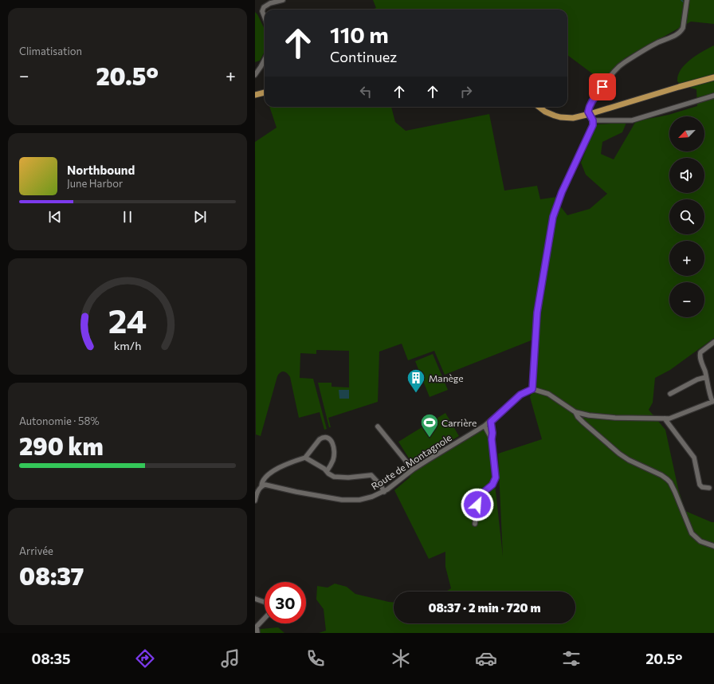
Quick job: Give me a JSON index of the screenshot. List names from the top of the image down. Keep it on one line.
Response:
{"streets":{"street":["Route de Montagnole"]},"places":{"building":["Manège"],"sports":["Carrière"]},"north":"bottom left","page":{"tile":["Climatisation",["Autonomie · 58%","290 km"],["Arrivée","08:37"]],"turn":["110 m","Continuez"],"heat":["−","20.5°","+"],"map_buttons":["+","−"],"song":["Northbound","June Harbor"],"limit":"30","trip":"08:37 · 2 min · 720 m","tabs":["08:35","20.5°"],"gauge":["24","km/h"]}}
